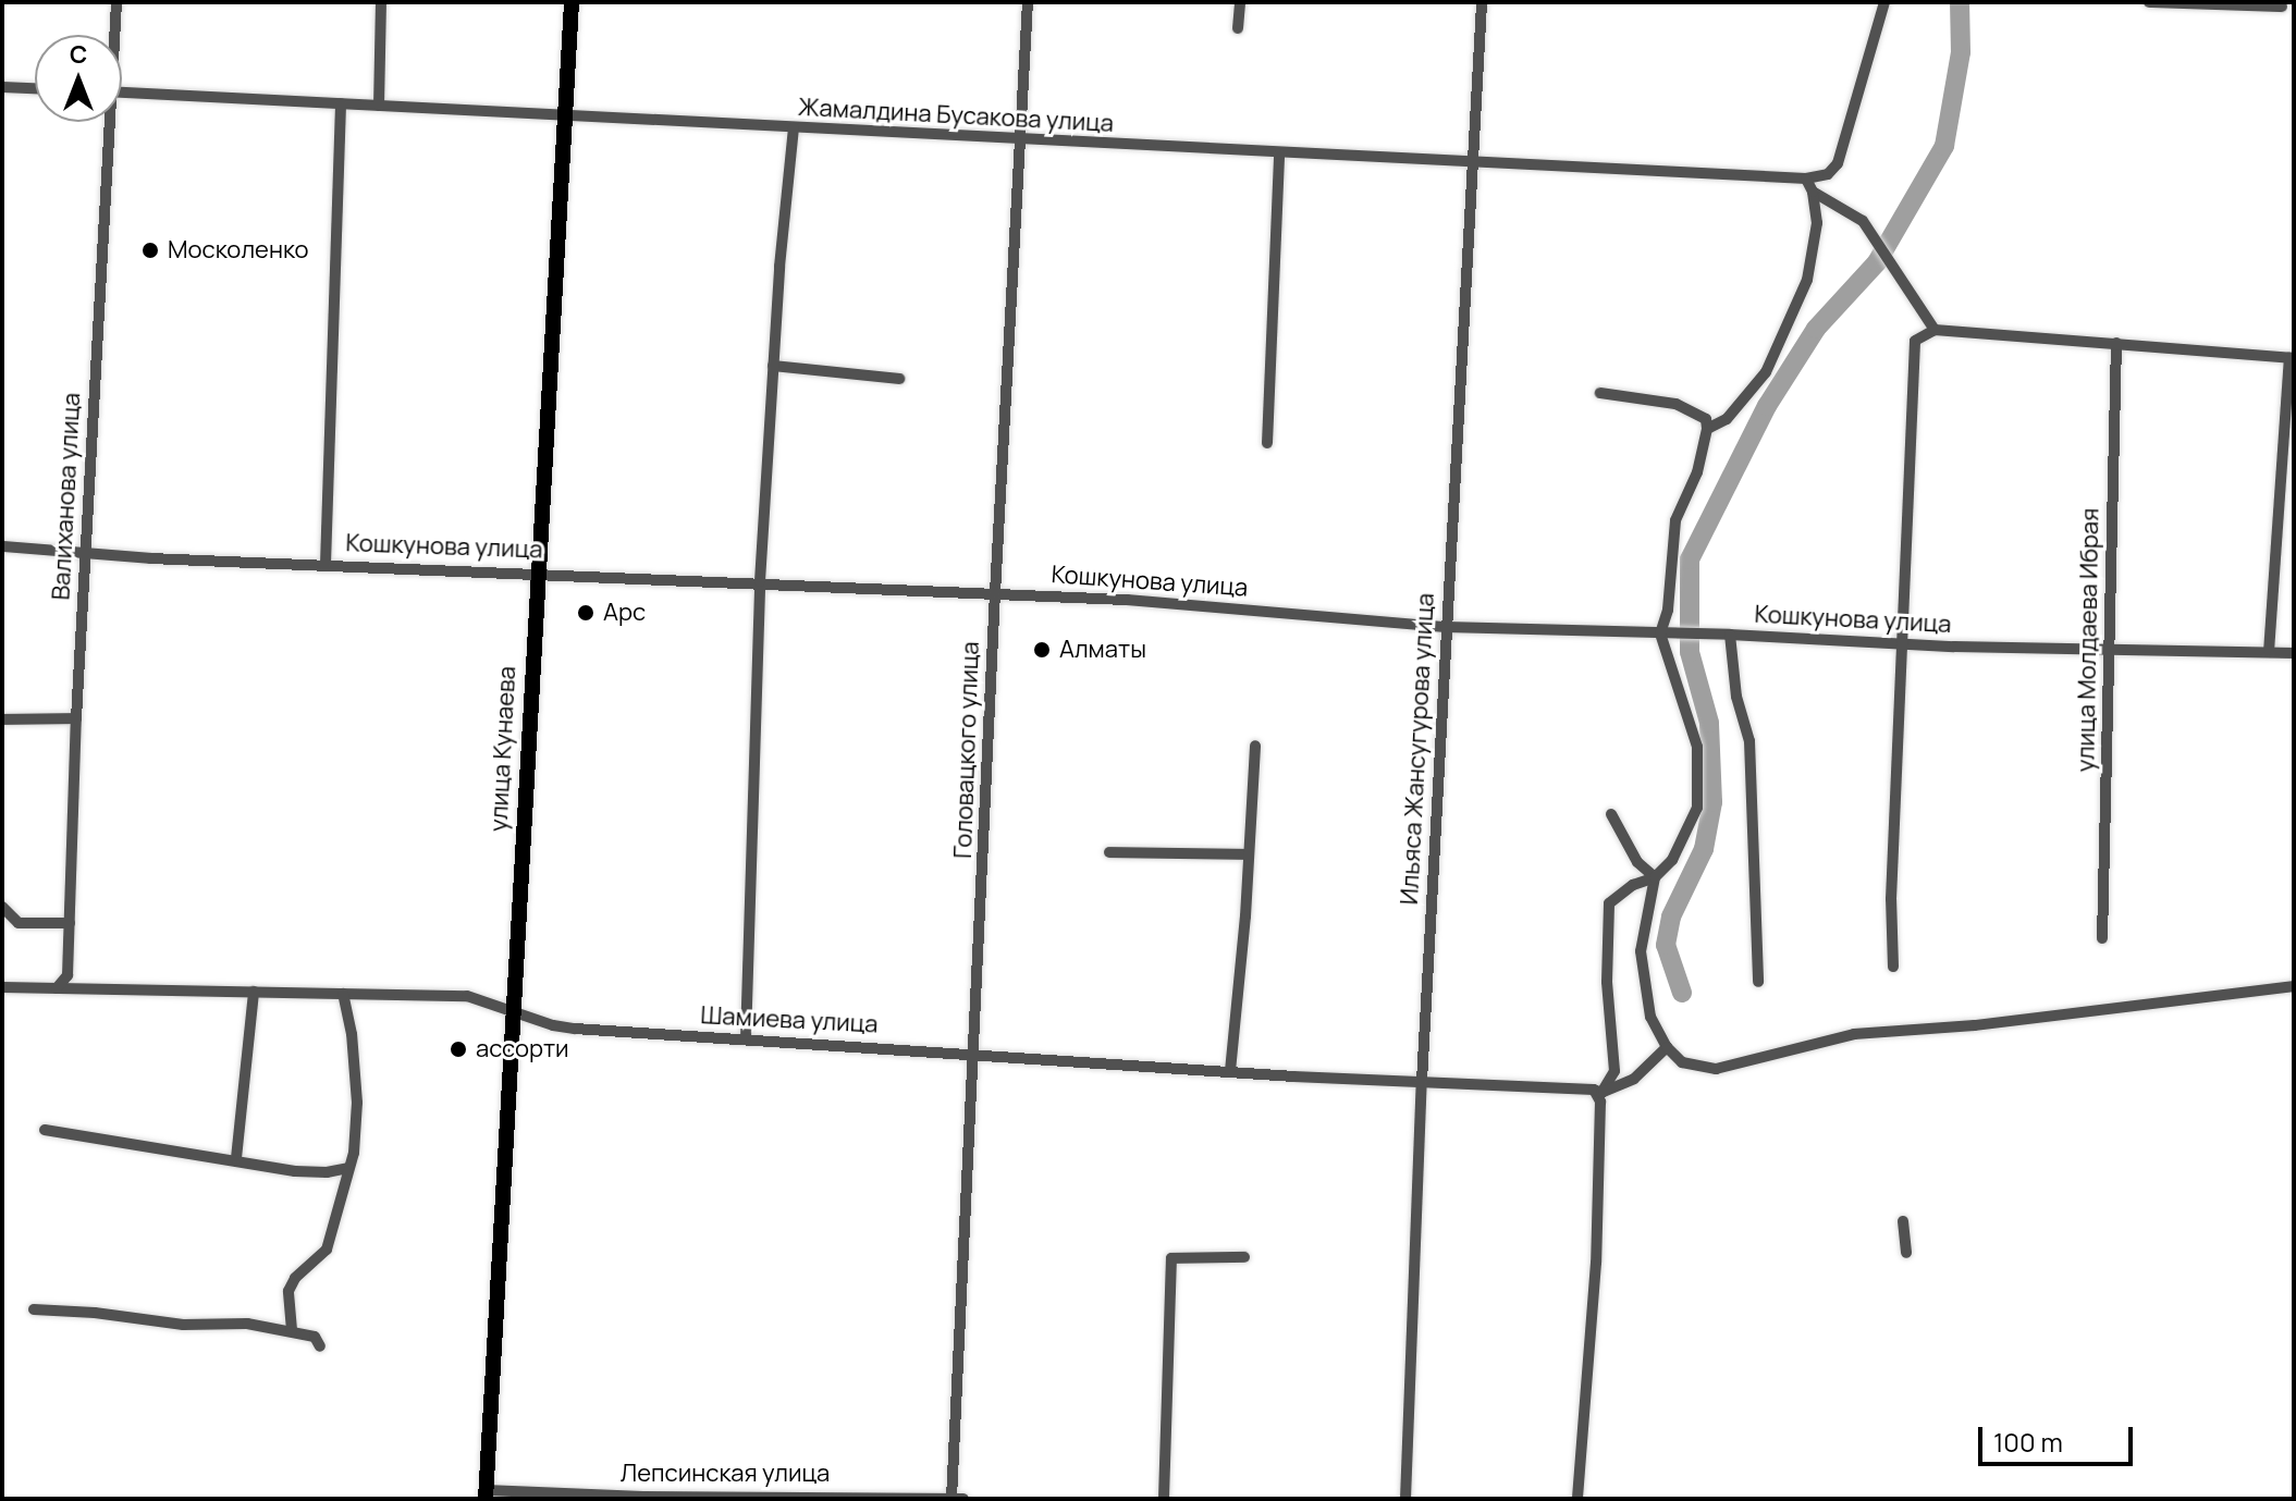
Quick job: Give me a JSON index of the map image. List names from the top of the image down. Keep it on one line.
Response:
{"streets":{"main road":["улица Кунаева"],"street":["Жамалдина Бусакова улица","Валиханова улица","Кошкунова улица","улица Молдаева Ибрая","Ильяса Жансугурова улица","Головацкого улица","Шамиева улица","Лепсинская улица"]},"crossings":[["Жамалдина Бусакова улица","улица Кунаева"],["Жамалдина Бусакова улица","Ильяса Жансугурова улица"],["Жамалдина Бусакова улица","Головацкого улица"],["Валиханова улица","Кошкунова улица"],["Валиханова улица","Шамиева улица"],["Кошкунова улица","улица Молдаева Ибрая"],["Кошкунова улица","улица Кунаева"],["Кошкунова улица","Ильяса Жансугурова улица"],["Кошкунова улица","Головацкого улица"],["улица Кунаева","Шамиева улица"],["улица Кунаева","Лепсинская улица"],["Ильяса Жансугурова улица","Шамиева улица"],["Головацкого улица","Шамиева улица"],["Головацкого улица","Лепсинская улица"]],"places":["Москоленко","Арс","Алматы","ассорти"],"scale_bar":"100 m","north":"top"}
